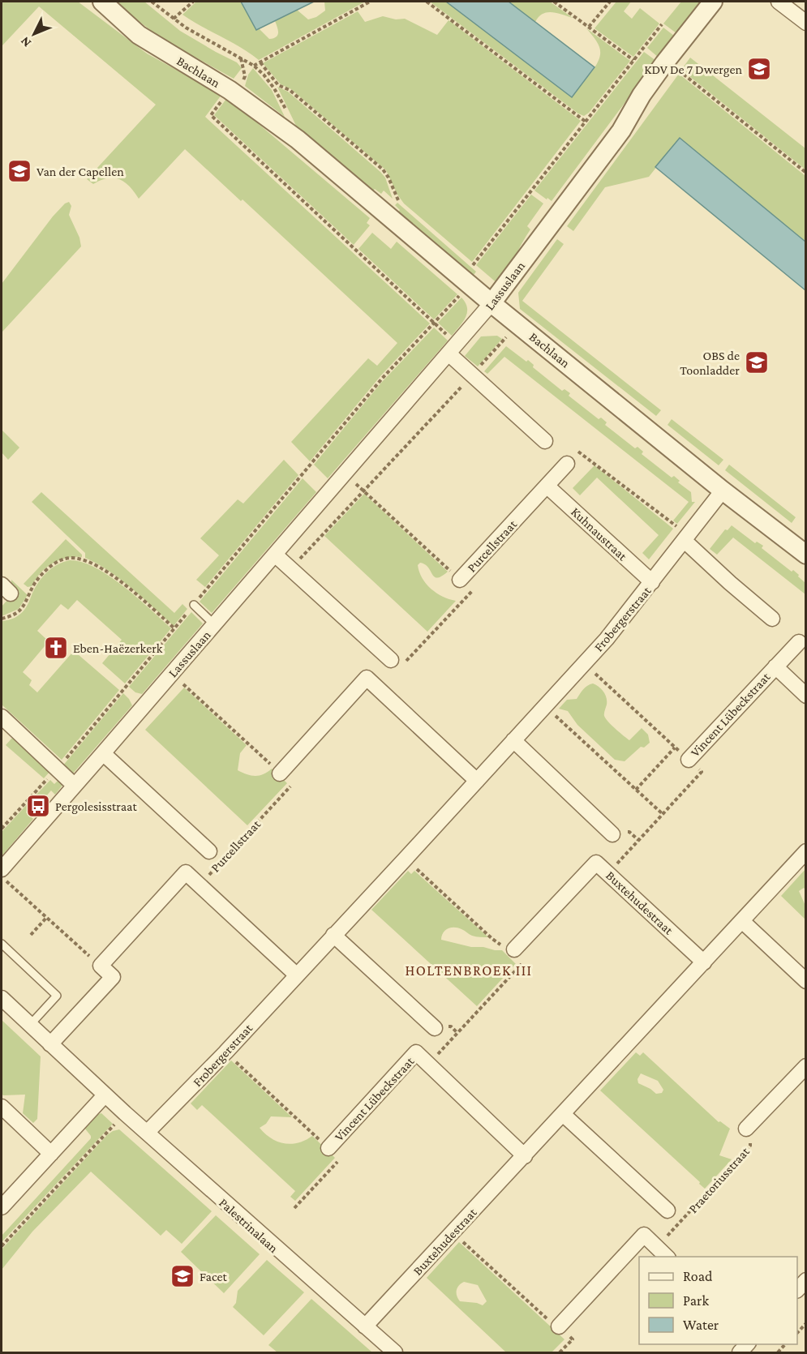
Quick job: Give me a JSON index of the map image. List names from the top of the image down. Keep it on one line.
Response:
{"streets":{"street":["Bachlaan","Lassuslaan","Kuhnaustraat","Purcellstraat","Frobergerstraat","Vincent Lübeckstraat","Buxtehudestraat","Praetoriusstraat","Palestrinalaan"]},"crossings":[["Bachlaan","Lassuslaan"],["Bachlaan","Frobergerstraat"],["Kuhnaustraat","Purcellstraat"],["Kuhnaustraat","Frobergerstraat"],["Frobergerstraat","Palestrinalaan"],["Vincent Lübeckstraat","Buxtehudestraat"],["Buxtehudestraat","Palestrinalaan"]],"districts":["HOLTENBROEK III"],"places":{"school or university":["KDV De 7 Dwergen","Van der Capellen","OBS de Toonladder","Facet"],"church":["Eben-Haëzerkerk"],"bus stop":["Pergolesisstraat"]},"legend":["Road","Park","Water"],"north":"bottom left"}
